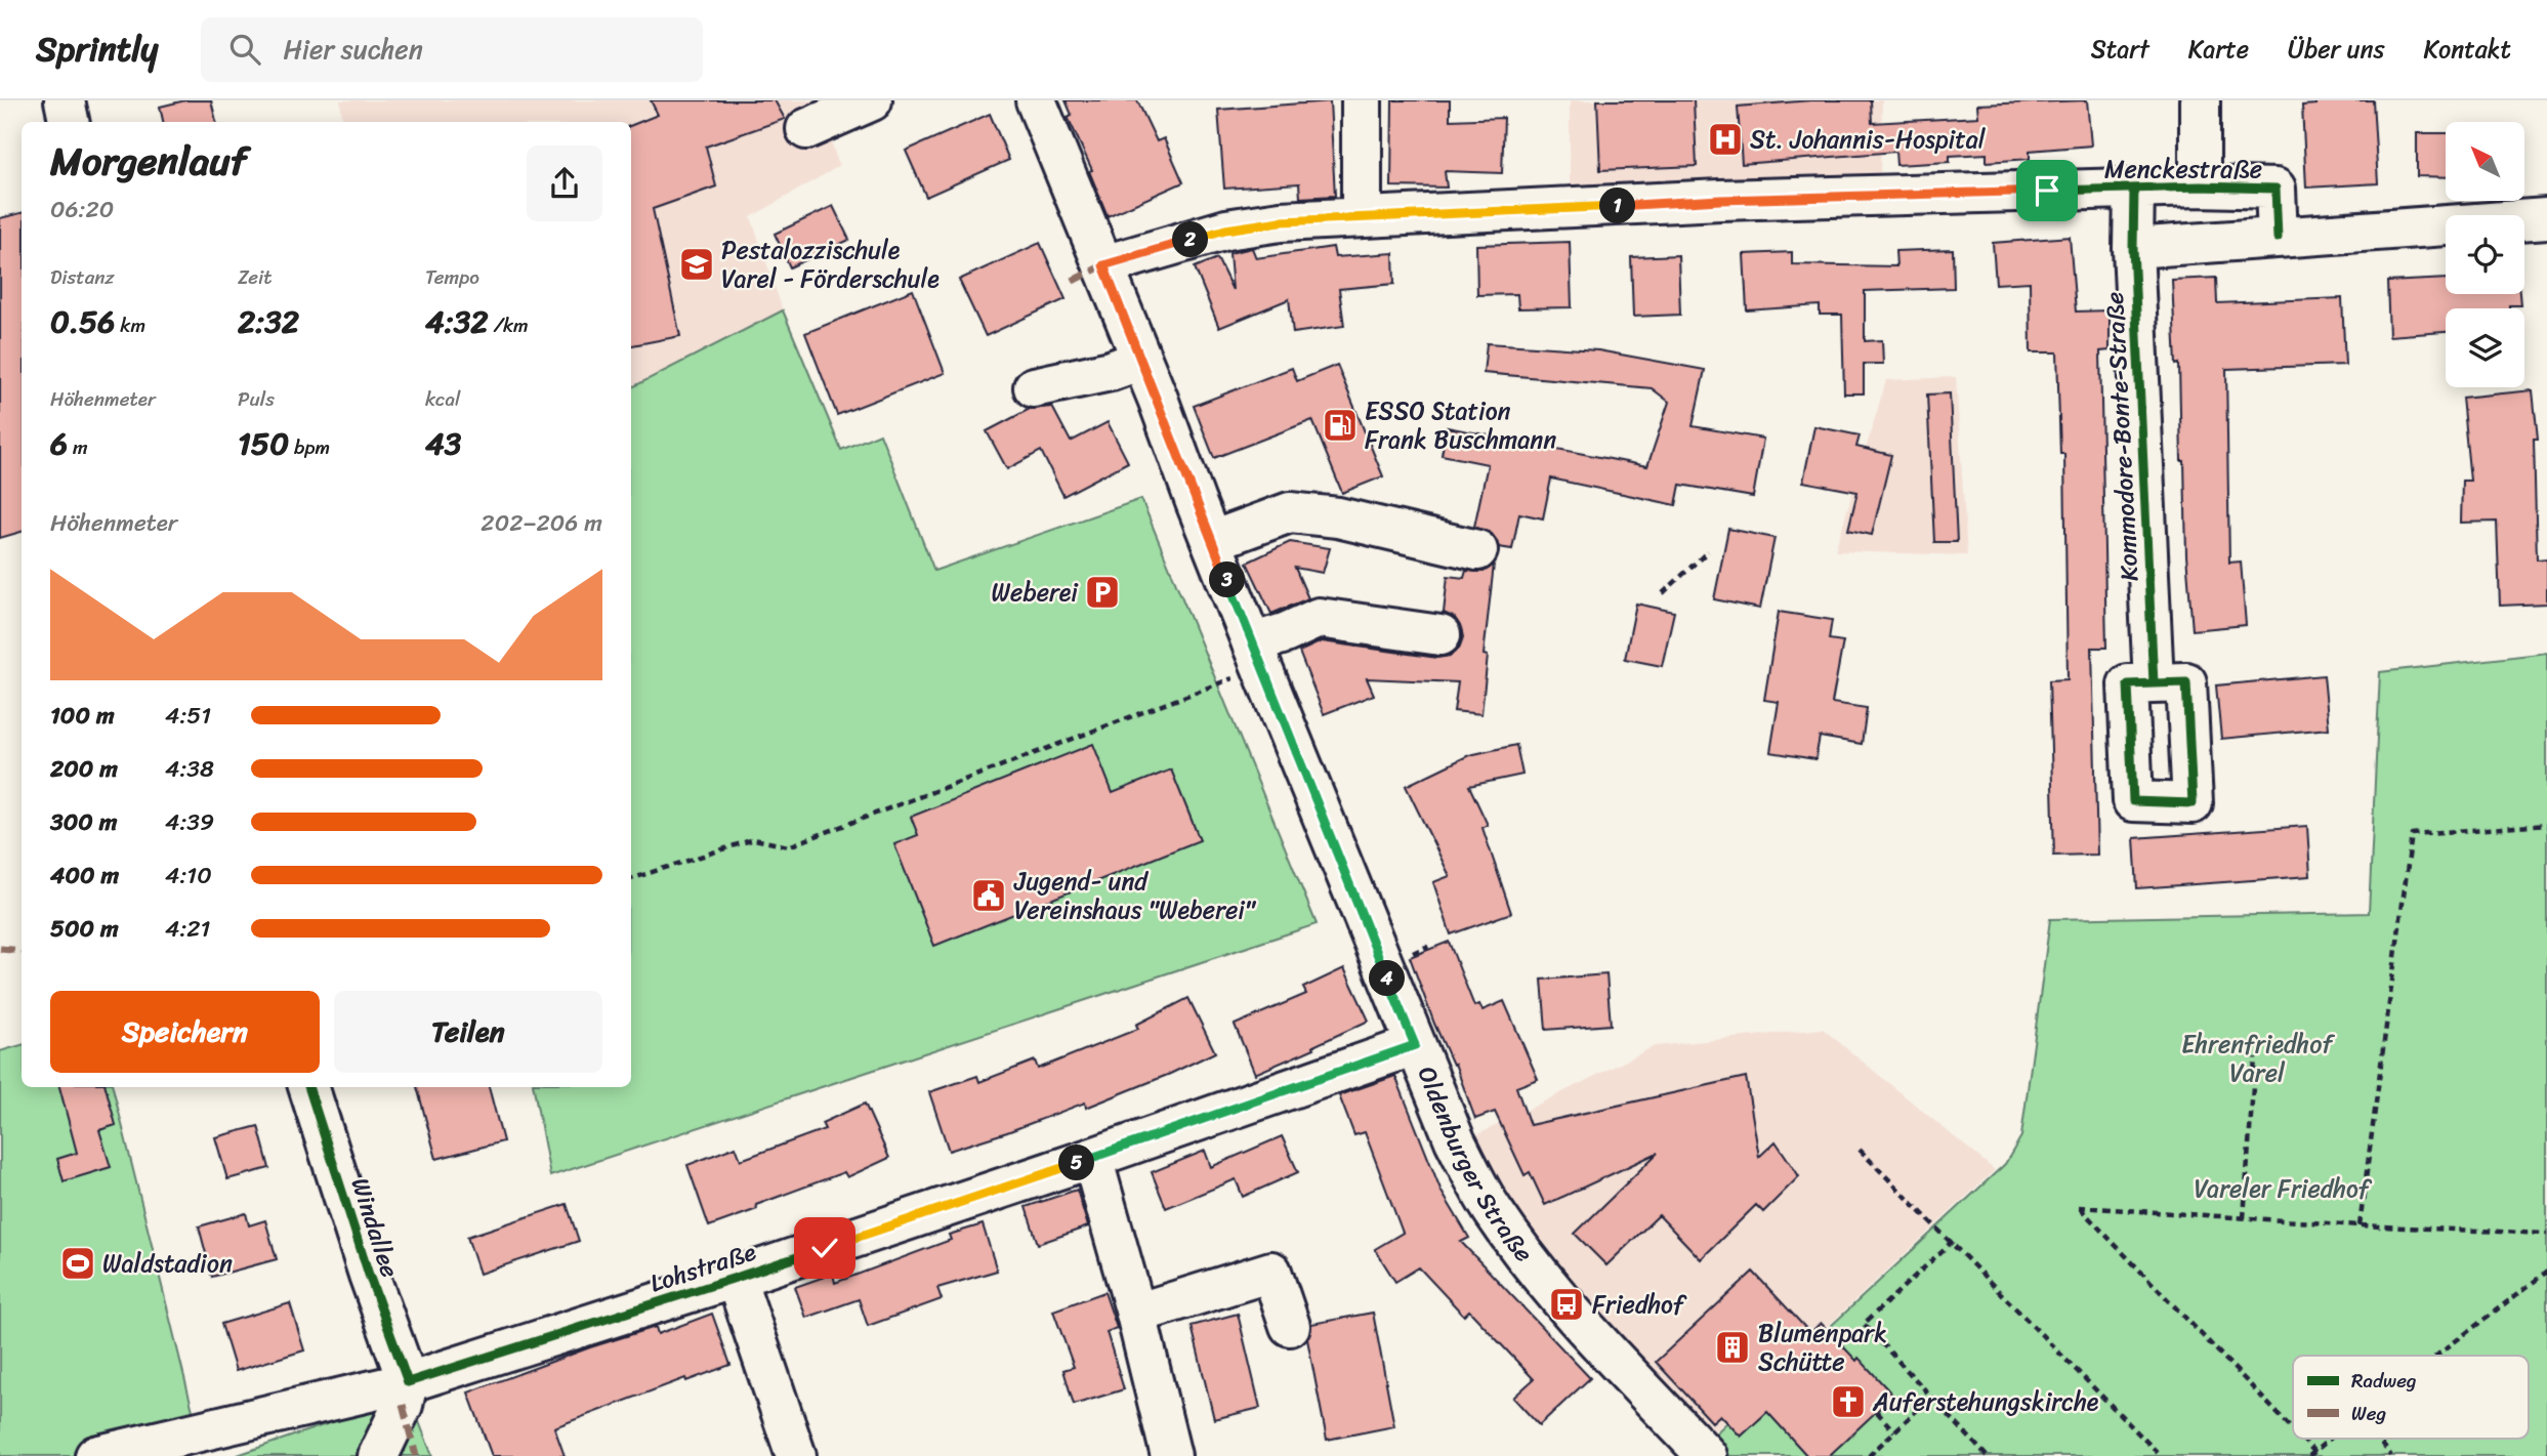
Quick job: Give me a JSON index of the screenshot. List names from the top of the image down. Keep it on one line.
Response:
{"streets":{"street":["Menckestraße","Kommodore-Bonte-Straße","Oldenburger Straße","Windallee","Lohstraße"]},"crossings":[["Menckestraße","Kommodore-Bonte-Straße"],["Menckestraße","Oldenburger Straße"],["Oldenburger Straße","Lohstraße"],["Windallee","Lohstraße"]],"parks":["Ehrenfriedhof Varel","Vareler Friedhof"],"places":{"hospital":["St. Johannis-Hospital"],"school or university":["Pestalozzischule Varel - Förderschule"],"fuel station":["ESSO Station Frank Buschmann"],"parking":["Weberei"],"public building":["Jugend- und Vereinshaus \"Weberei\""],"sports":["Waldstadion"],"bus stop":["Friedhof"],"building":["Blumenpark Schütte"],"church":["Auferstehungskirche"]},"legend":["Radweg","Weg"],"north":"top left","page":{"header":"Sprintly","search":"Hier suchen","nav":["Start","Karte","Über uns","Kontakt"],"heading":["Morgenlauf","06:20"],"pins":["1","2","3","4","5"],"stats":[["Distanz","0.56 km"],["Zeit","2:32"],["Tempo","4:32 /km"],["Höhenmeter","6 m"],["Puls","150 bpm"],["kcal","43"]],"chart":["Höhenmeter","202–206 m"],"list":[{"name":"100 m","note":"4:51"},{"name":"200 m","note":"4:38"},{"name":"300 m","note":"4:39"},{"name":"400 m","note":"4:10"},{"name":"500 m","note":"4:21"}],"buttons":["Speichern","Teilen"]}}
